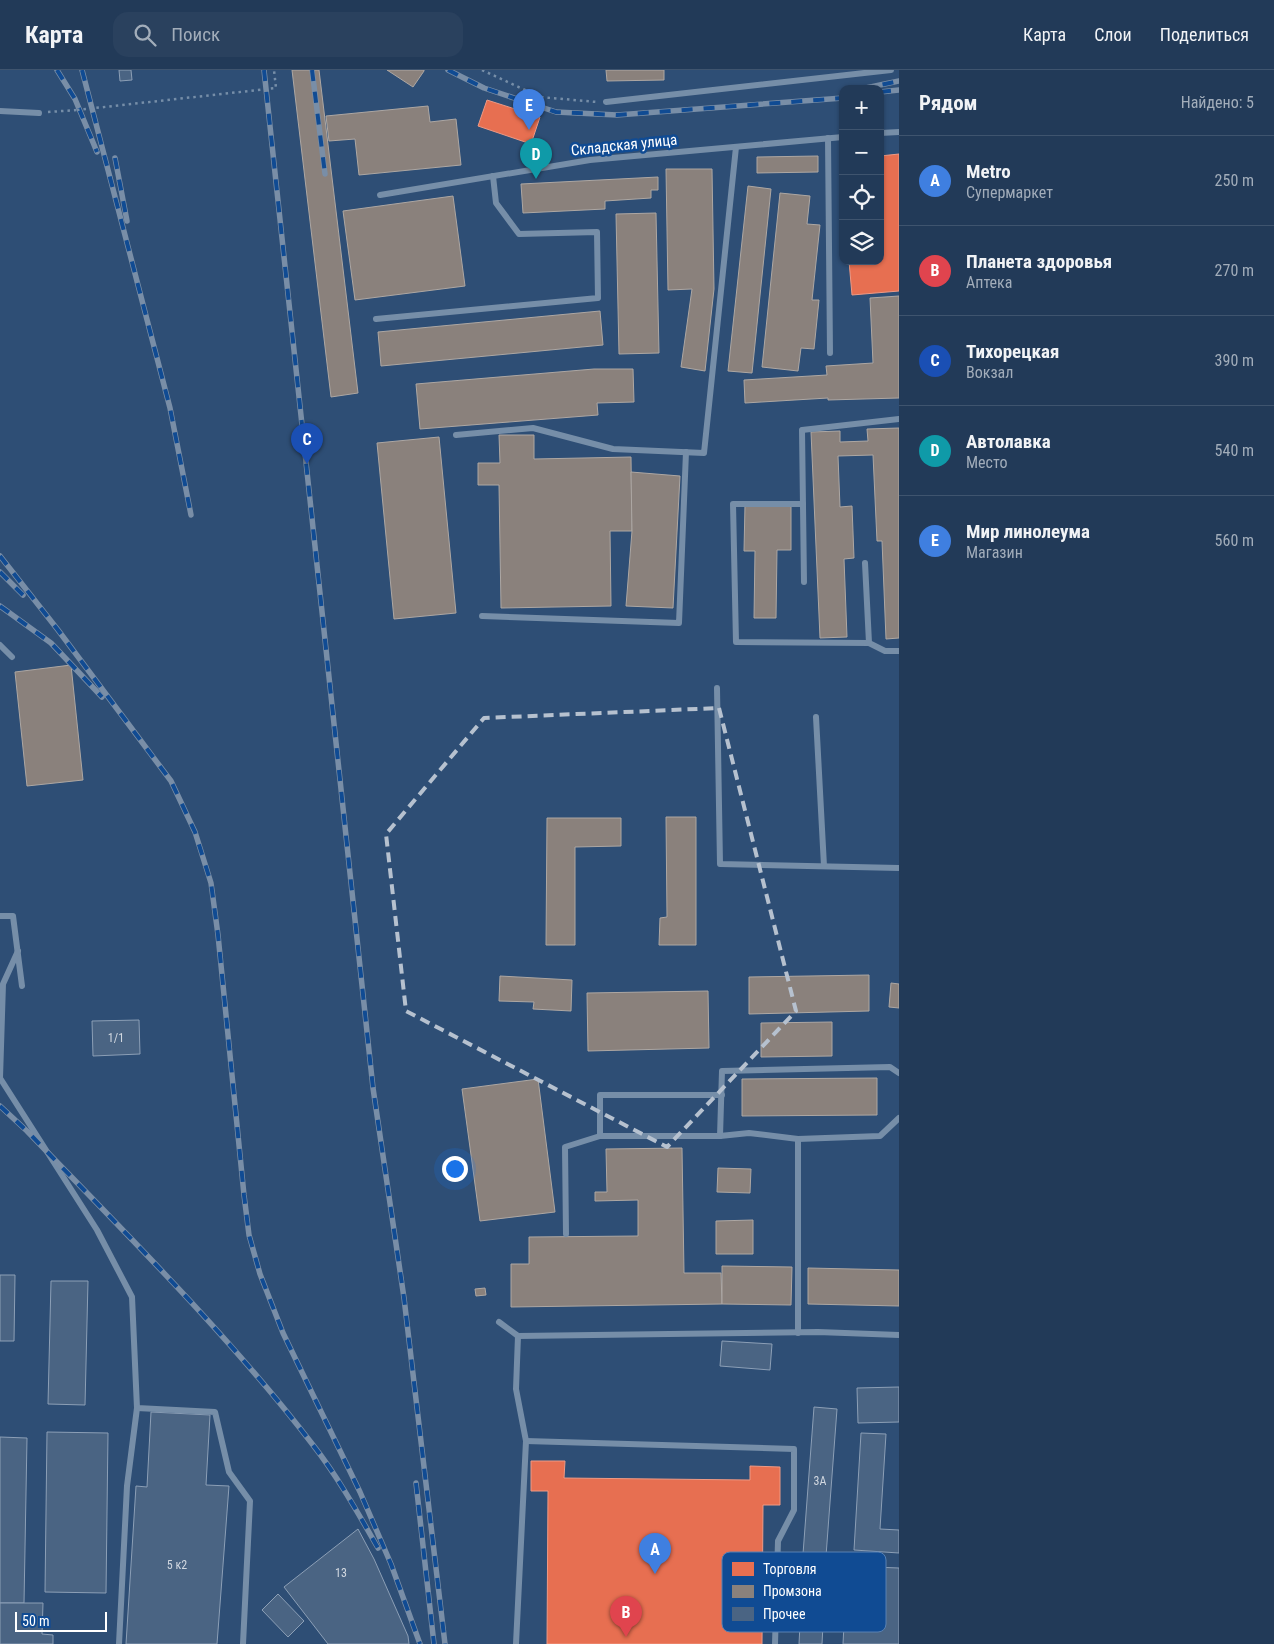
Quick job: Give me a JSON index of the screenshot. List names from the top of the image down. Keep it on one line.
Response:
{"streets":{"lane":["Складская улица"]},"house_numbers":["1/1","3А","5 к2","13"],"legend":["Торговля","Промзона","Прочее"],"scale_bar":"50 m","page":{"header":"Карта","search":"Поиск","nav":["Карта","Слои","Поделиться"],"heading":["Рядом","Найдено: 5"],"map_buttons":["+","−"],"pins":["E","D","C","A","B"],"list":[{"mark":"A","name":"Metro","note":"Супермаркет","value":"250 m"},{"mark":"B","name":"Планета здоровья","note":"Аптека","value":"270 m"},{"mark":"C","name":"Тихорецкая","note":"Вокзал","value":"390 m"},{"mark":"D","name":"Автолавка","note":"Место","value":"540 m"},{"mark":"E","name":"Мир линолеума","note":"Магазин","value":"560 m"}],"scale":"50 m"}}
